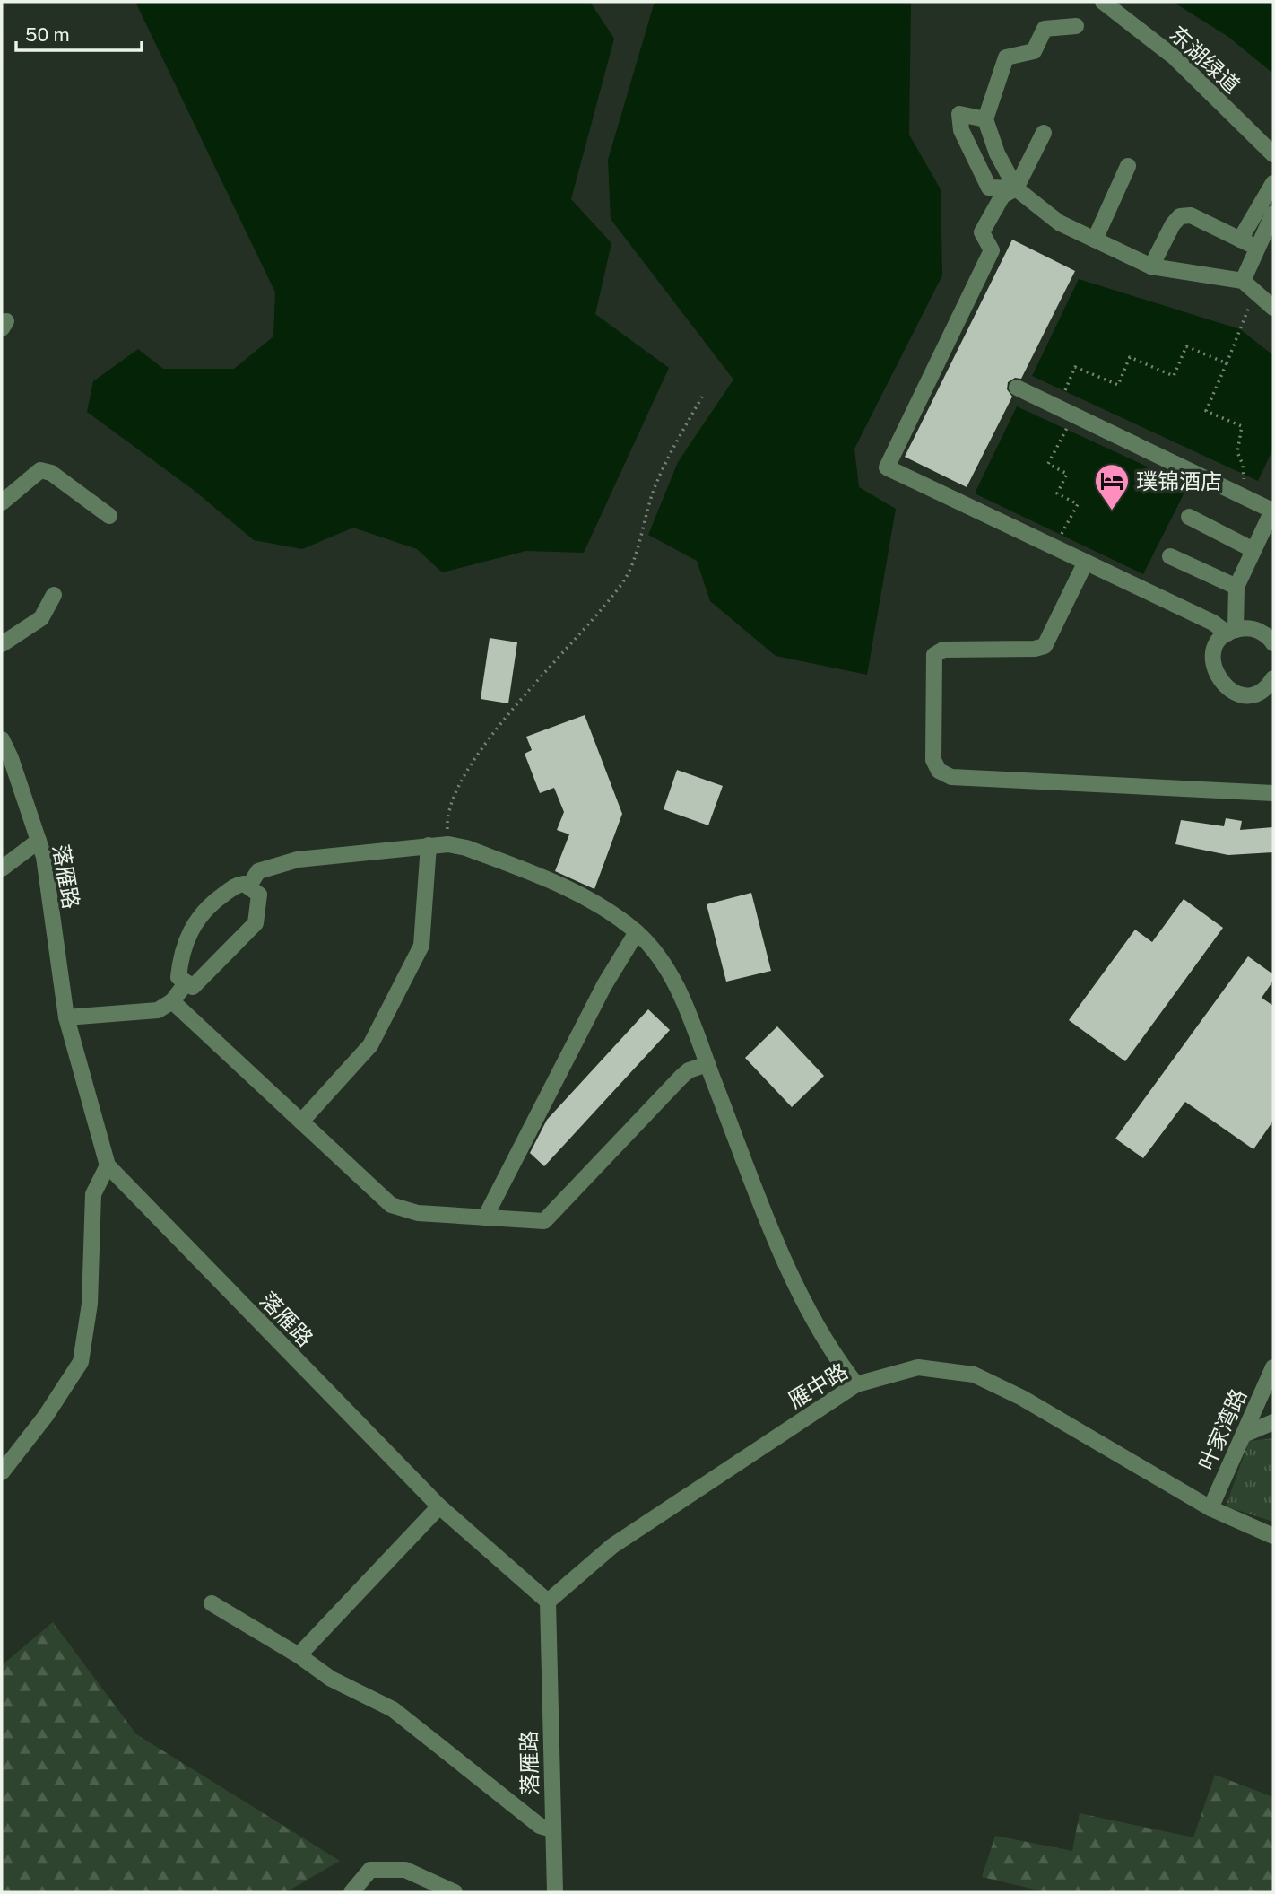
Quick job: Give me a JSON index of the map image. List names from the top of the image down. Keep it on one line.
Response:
{"streets":{"street":["东湖绿道","落雁路","雁中路","叶家湾路"]},"crossings":[["落雁路","雁中路"],["雁中路","叶家湾路"]],"places":{"hotel":["璞锦酒店"]},"scale_bar":"50 m"}
